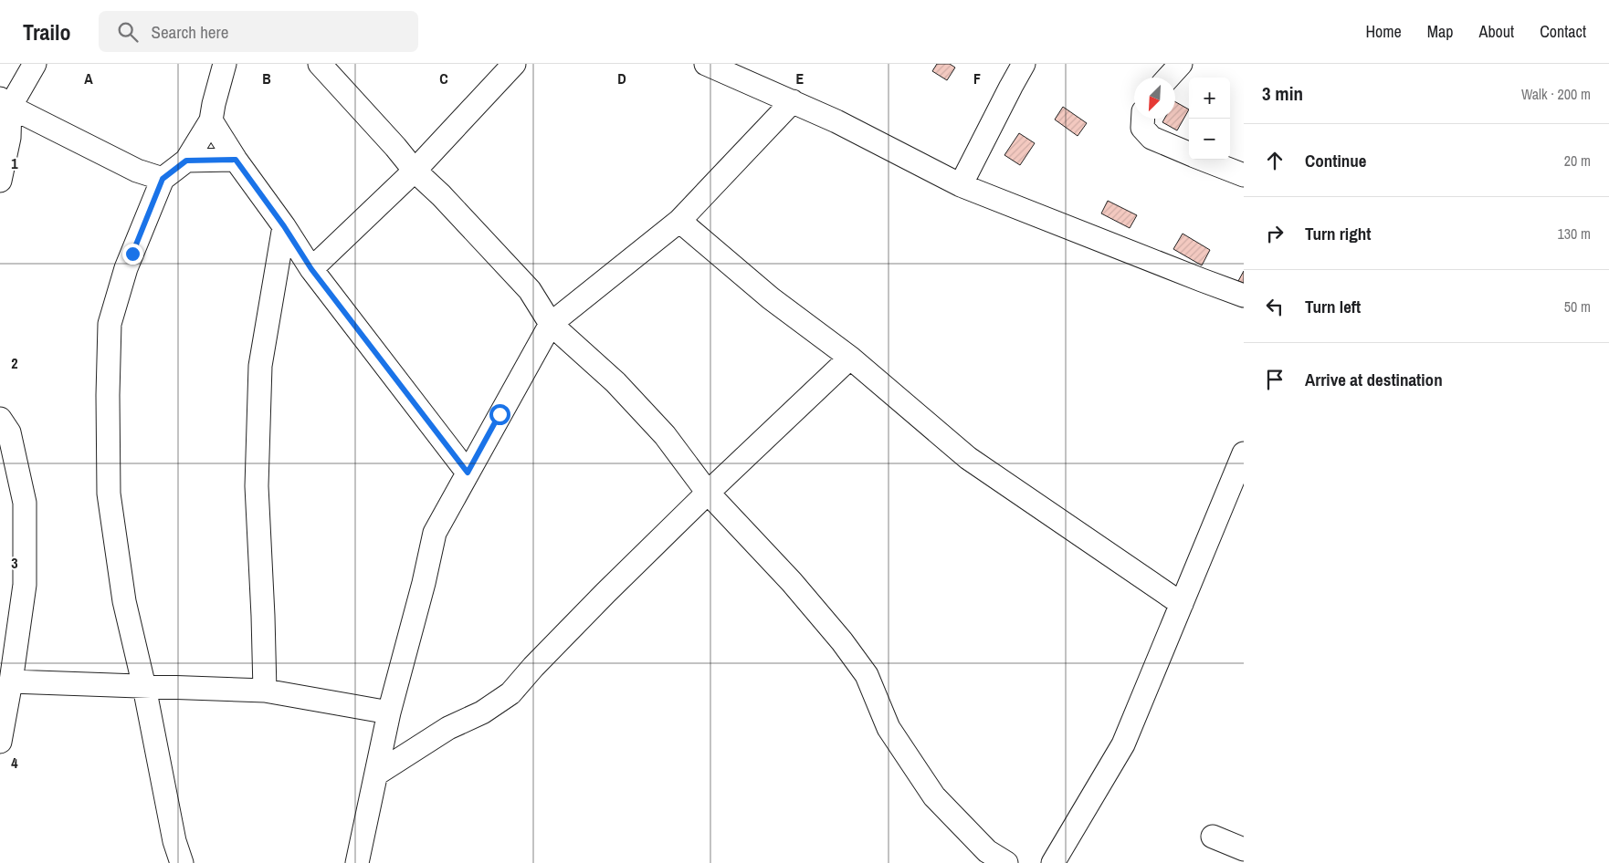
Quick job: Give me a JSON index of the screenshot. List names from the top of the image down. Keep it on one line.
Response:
{"north":"bottom left","page":{"header":"Trailo","search":"Search here","nav":["Home","Map","About","Contact"],"heading":["3 min","Walk · 200 m"],"map_buttons":["+","−"],"list":[["Continue","20 m"],["Turn right","130 m"],["Turn left","50 m"],"Arrive at destination"]},"grid":{"columns":["A","B","C","D","E","F"],"rows":["1","2","3","4"]}}
